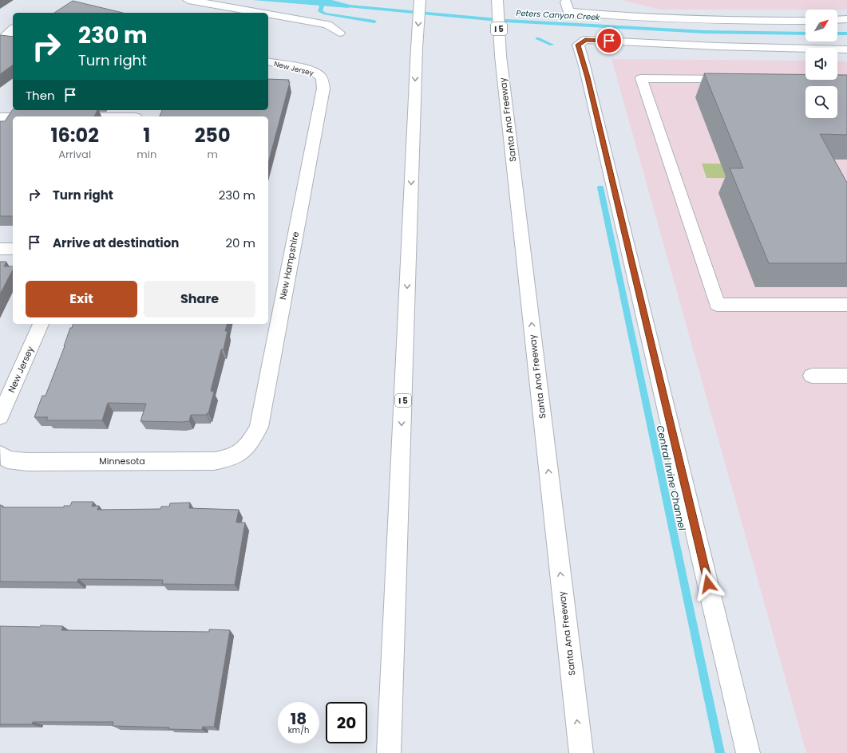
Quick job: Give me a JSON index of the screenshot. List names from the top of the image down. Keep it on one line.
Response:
{"streets":{"main road":["I 5","New Jersey","Santa Ana Freeway","New Hampshire","Minnesota"]},"crossings":[["New Jersey","New Hampshire"],["New Hampshire","Minnesota"]],"water":["Peters Canyon Creek","Central Irvine Channel"],"north":"top right","page":{"turn":["230 m","Turn right"],"then":"Then","eta":["16:02","Arrival","1","min","250","m"],"list":[{"name":"Turn right","value":"230 m"},{"name":"Arrive at destination","value":"20 m"}],"buttons":["Exit","Share"],"speed":"18 km/h","limit":"20"}}
